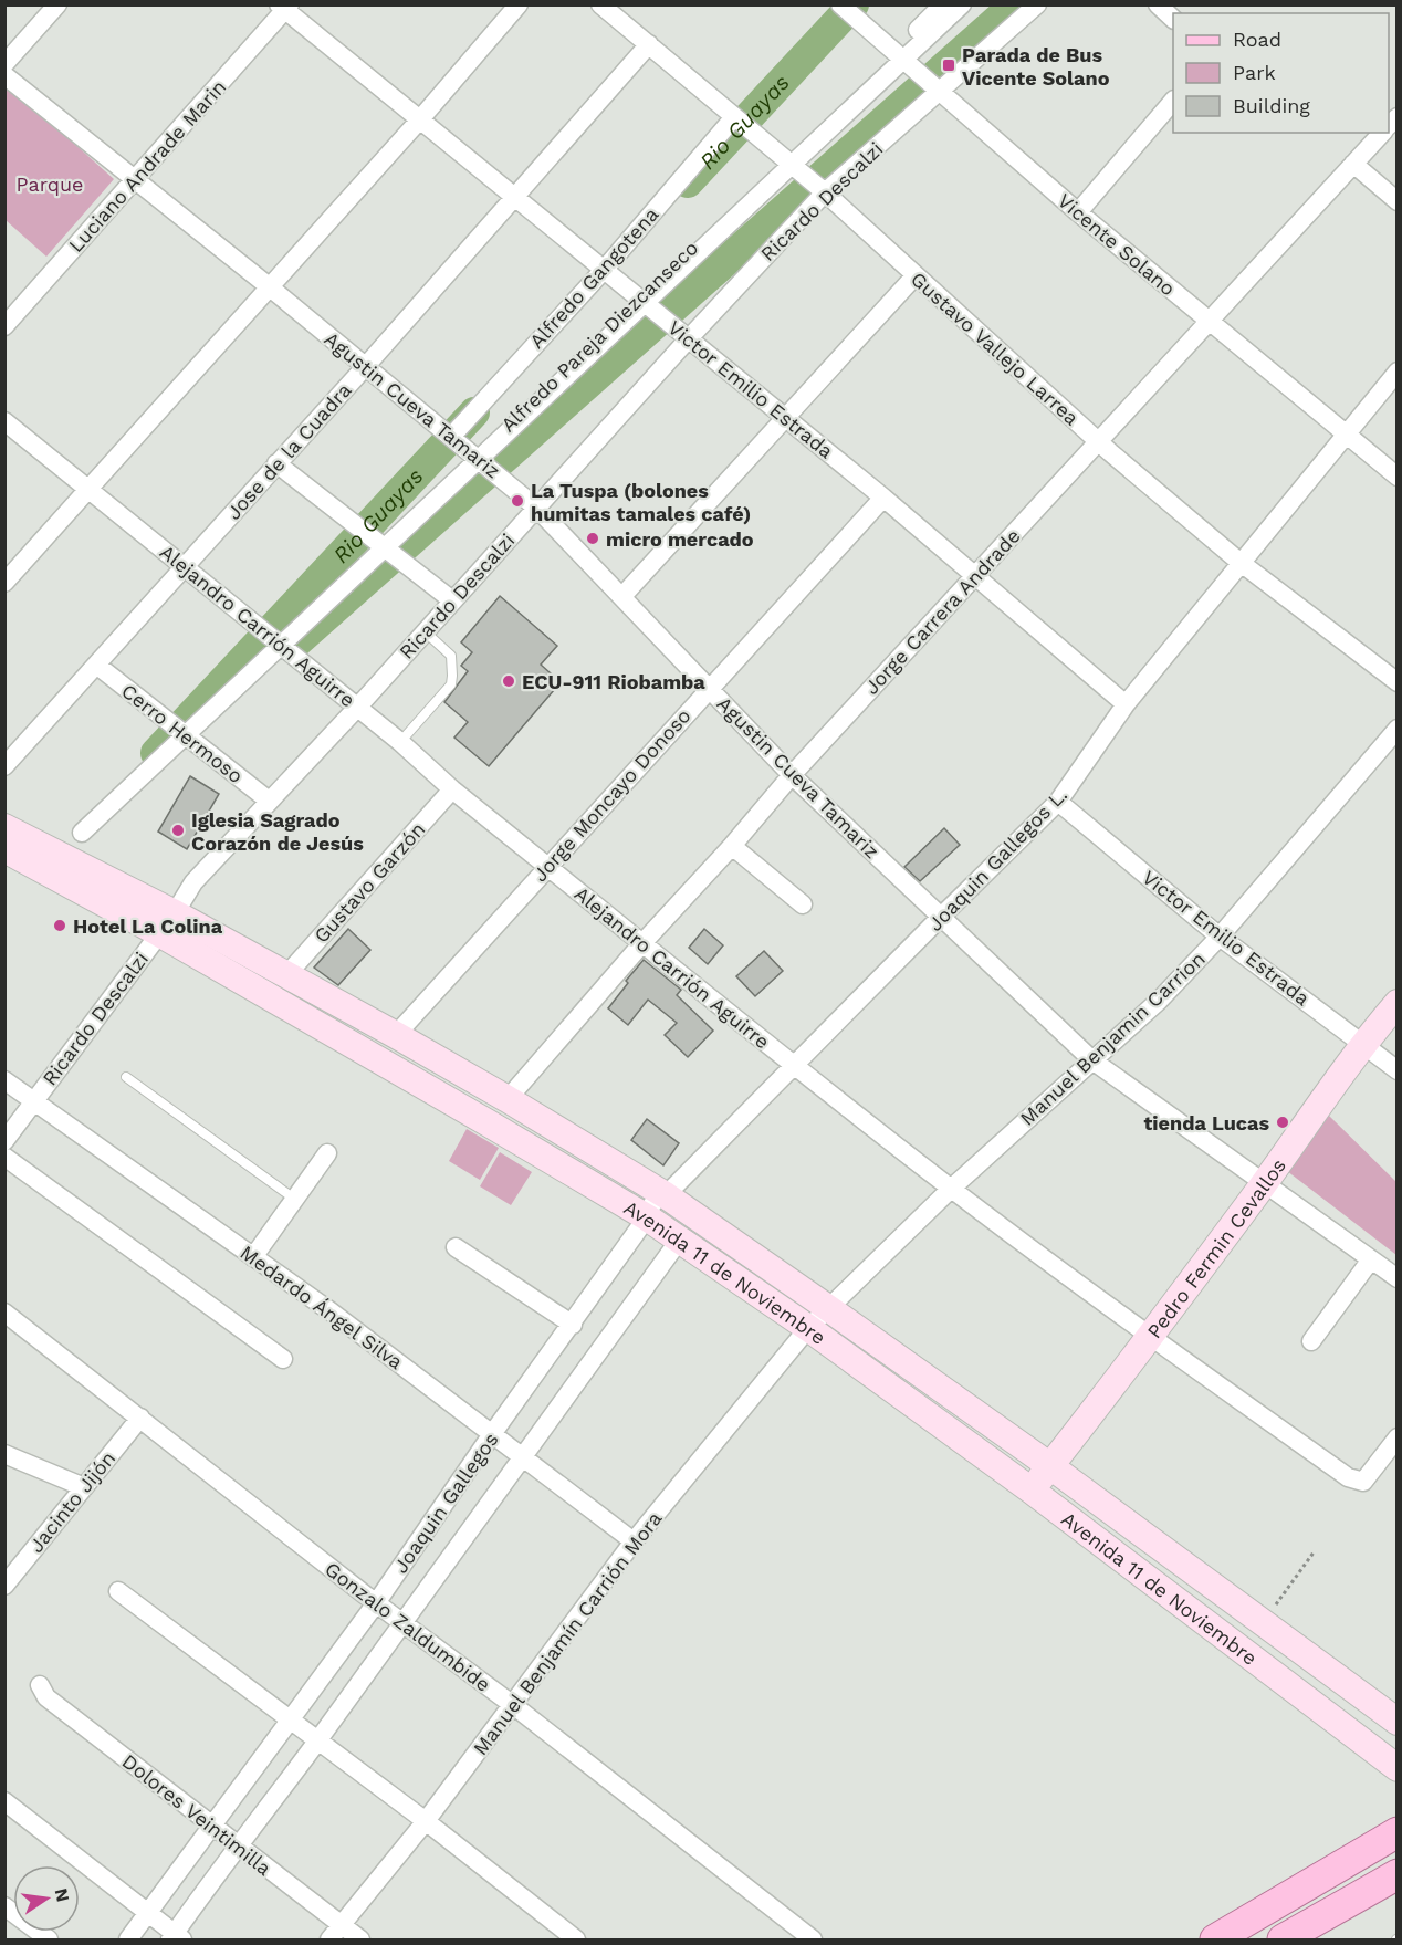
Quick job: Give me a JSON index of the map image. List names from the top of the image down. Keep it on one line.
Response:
{"streets":{"street":["Luciano Andrade Marin","Ricardo Descalzi","Vicente Solano","Alfredo Gangotena","Alfredo Pareja Diezcanseco","Gustavo Vallejo Larrea","Victor Emilio Estrada","Agustin Cueva Tamariz","Jose de la Cuadra","Jorge Carrera Andrade","Alejandro Carrión Aguirre","Cerro Hermoso","Jorge Moncayo Donoso","Joaquin Gallegos L.","Gustavo Garzón","Manuel Benjamin Carrion","Pedro Fermin Cevallos","Avenida 11 de Noviembre","Medardo Ángel Silva","Jacinto Jijón","Joaquin Gallegos","Gonzalo Zaldumbide","Manuel Benjamín Carrión Mora","Dolores Veintimilla"]},"crossings":[["Luciano Andrade Marin","Victor Emilio Estrada"],["Luciano Andrade Marin","Agustin Cueva Tamariz"],["Ricardo Descalzi","Vicente Solano"],["Ricardo Descalzi","Gustavo Vallejo Larrea"],["Ricardo Descalzi","Victor Emilio Estrada"],["Ricardo Descalzi","Agustin Cueva Tamariz"],["Ricardo Descalzi","Alejandro Carrión Aguirre"],["Ricardo Descalzi","Cerro Hermoso"],["Ricardo Descalzi","Avenida 11 de Noviembre"],["Ricardo Descalzi","Medardo Ángel Silva"],["Vicente Solano","Jorge Carrera Andrade"],["Vicente Solano","Joaquin Gallegos L."],["Alfredo Gangotena","Gustavo Vallejo Larrea"],["Alfredo Gangotena","Victor Emilio Estrada"],["Alfredo Gangotena","Agustin Cueva Tamariz"],["Gustavo Vallejo Larrea","Jose de la Cuadra"],["Gustavo Vallejo Larrea","Jorge Carrera Andrade"],["Gustavo Vallejo Larrea","Joaquin Gallegos L."],["Victor Emilio Estrada","Jose de la Cuadra"],["Victor Emilio Estrada","Jorge Carrera Andrade"],["Victor Emilio Estrada","Jorge Moncayo Donoso"],["Victor Emilio Estrada","Joaquin Gallegos L."],["Victor Emilio Estrada","Manuel Benjamin Carrion"],["Victor Emilio Estrada","Pedro Fermin Cevallos"],["Agustin Cueva Tamariz","Jose de la Cuadra"],["Agustin Cueva Tamariz","Jorge Carrera Andrade"],["Agustin Cueva Tamariz","Jorge Moncayo Donoso"],["Agustin Cueva Tamariz","Joaquin Gallegos L."],["Agustin Cueva Tamariz","Manuel Benjamin Carrion"],["Agustin Cueva Tamariz","Pedro Fermin Cevallos"],["Jose de la Cuadra","Alejandro Carrión Aguirre"],["Jose de la Cuadra","Cerro Hermoso"],["Jorge Carrera Andrade","Alejandro Carrión Aguirre"],["Jorge Carrera Andrade","Avenida 11 de Noviembre"],["Alejandro Carrión Aguirre","Jorge Moncayo Donoso"],["Alejandro Carrión Aguirre","Joaquin Gallegos L."],["Alejandro Carrión Aguirre","Gustavo Garzón"],["Alejandro Carrión Aguirre","Manuel Benjamin Carrion"],["Alejandro Carrión Aguirre","Pedro Fermin Cevallos"],["Jorge Moncayo Donoso","Avenida 11 de Noviembre"],["Joaquin Gallegos L.","Avenida 11 de Noviembre"],["Joaquin Gallegos L.","Joaquin Gallegos"],["Gustavo Garzón","Avenida 11 de Noviembre"],["Manuel Benjamin Carrion","Avenida 11 de Noviembre"],["Manuel Benjamin Carrion","Manuel Benjamín Carrión Mora"],["Pedro Fermin Cevallos","Avenida 11 de Noviembre"],["Avenida 11 de Noviembre","Joaquin Gallegos"],["Avenida 11 de Noviembre","Manuel Benjamín Carrión Mora"],["Medardo Ángel Silva","Joaquin Gallegos"],["Medardo Ángel Silva","Manuel Benjamín Carrión Mora"],["Jacinto Jijón","Gonzalo Zaldumbide"],["Joaquin Gallegos","Gonzalo Zaldumbide"],["Joaquin Gallegos","Dolores Veintimilla"],["Gonzalo Zaldumbide","Manuel Benjamín Carrión Mora"],["Manuel Benjamín Carrión Mora","Dolores Veintimilla"]],"water":["Rio Guayas"],"parks":["Parque"],"places":{"transit":["Parada de Bus Vicente Solano"],"other":["La Tuspa (bolones humitas tamales café)","micro mercado","ECU-911 Riobamba","Iglesia Sagrado Corazón de Jesús","Hotel La Colina","tienda Lucas"]},"legend":["Road","Park","Building"],"north":"right"}
